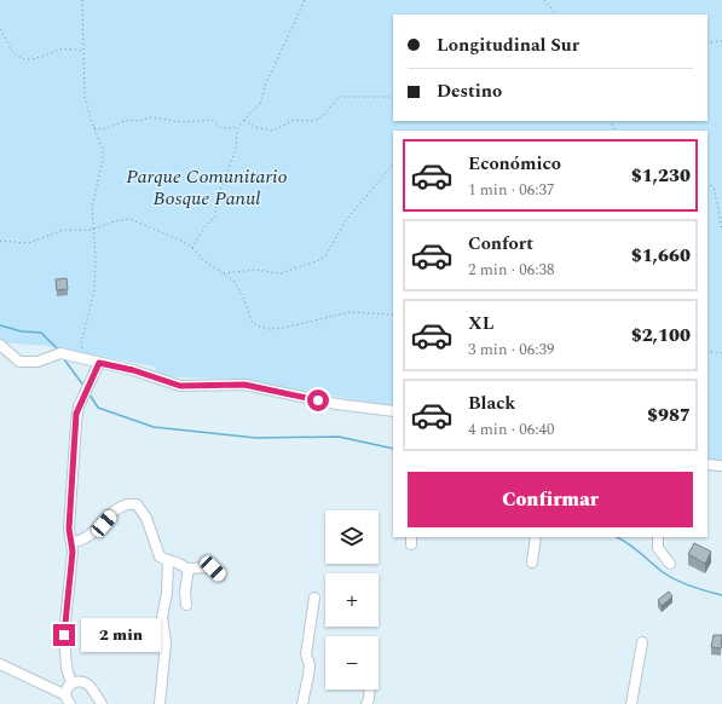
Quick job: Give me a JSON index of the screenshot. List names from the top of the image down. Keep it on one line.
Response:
{"parks":["Parque Comunitario Bosque Panul"],"page":{"banner":["Longitudinal Sur","Destino"],"list":[{"name":"Económico","note":"1 min · 06:37","value":"$1,230"},{"name":"Confort","note":"2 min · 06:38","value":"$1,660"},{"name":"XL","note":"3 min · 06:39","value":"$2,100"},{"name":"Black","note":"4 min · 06:40","value":"$987"}],"buttons":"Confirmar","map_buttons":["+","−"],"bubble":"2 min"}}
